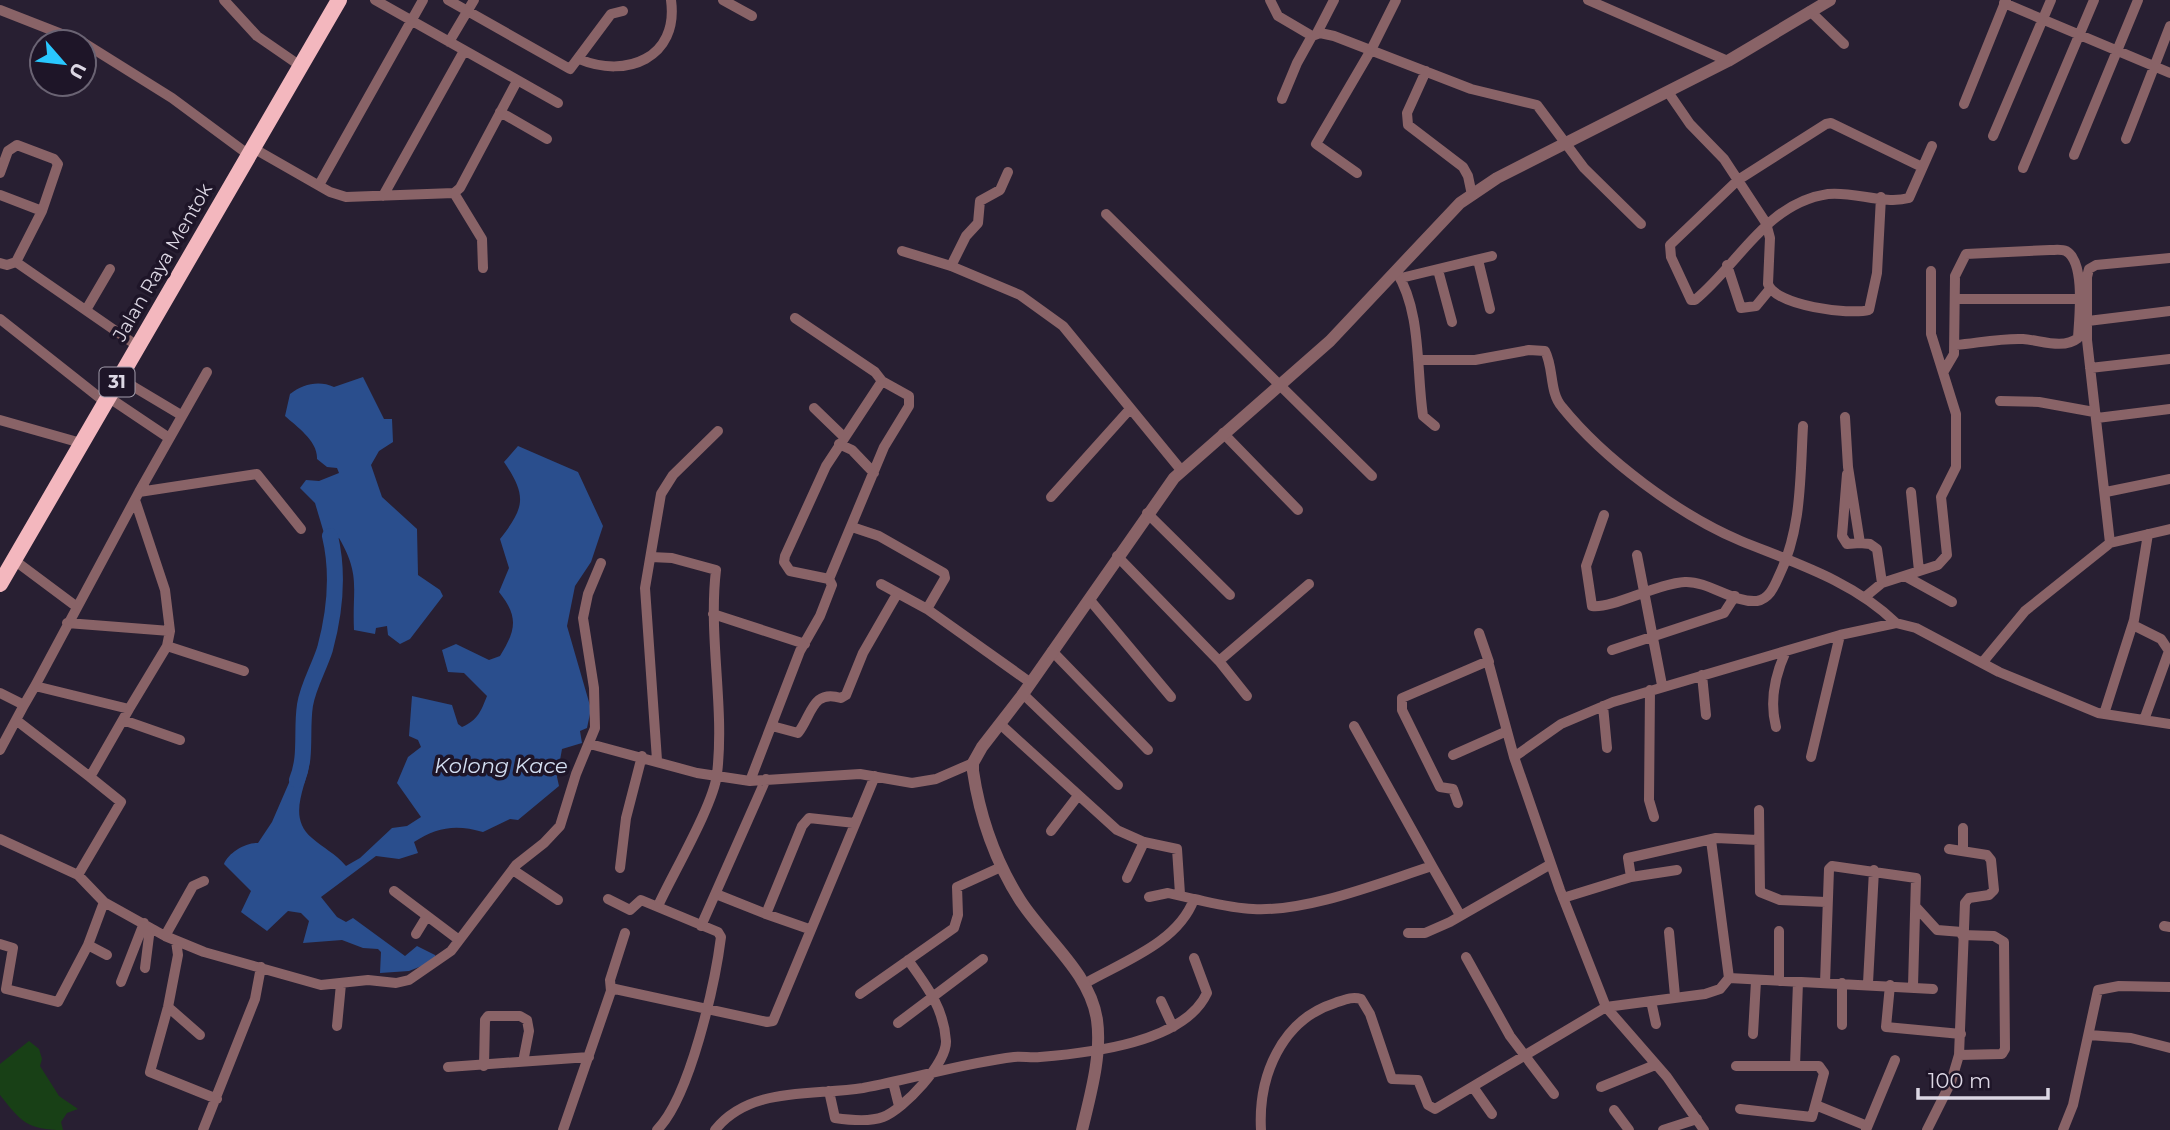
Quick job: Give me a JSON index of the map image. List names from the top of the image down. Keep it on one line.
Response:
{"streets":{"highway":["Jalan Raya Mentok","31"]},"crossings":[["Jalan Raya Mentok","31"]],"water":["Kolong Kace"],"scale_bar":"100 m","north":"bottom right"}
